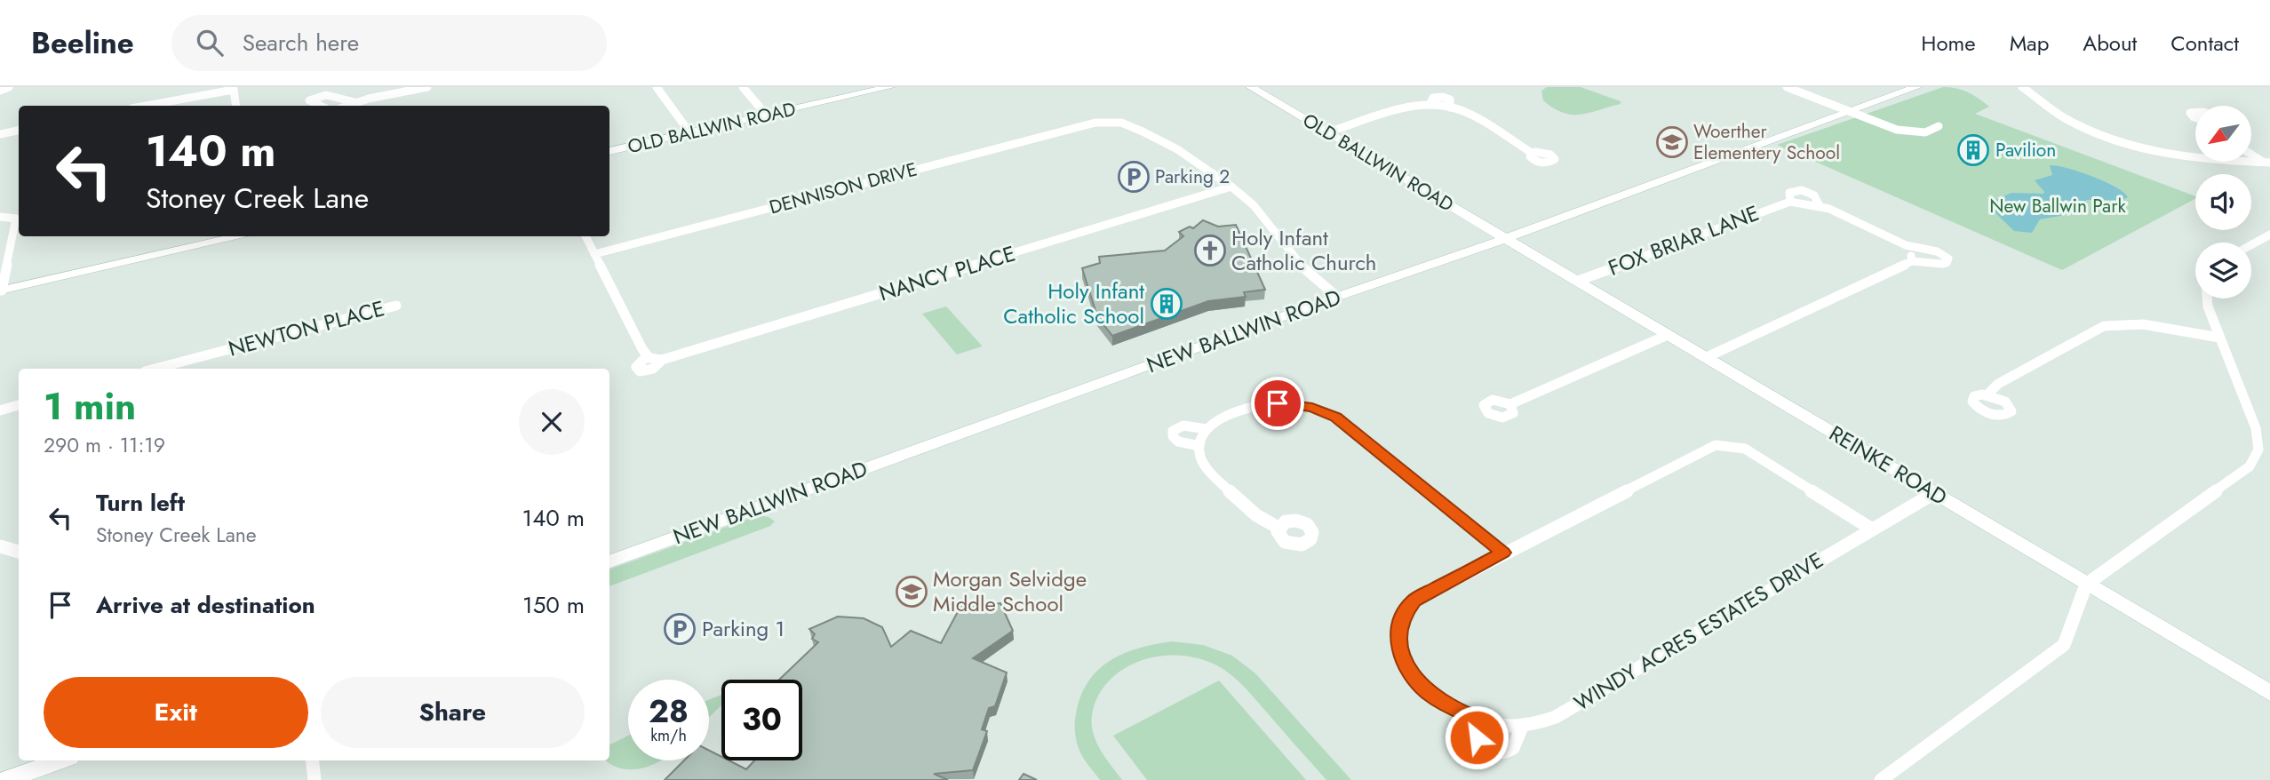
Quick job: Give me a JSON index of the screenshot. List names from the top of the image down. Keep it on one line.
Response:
{"streets":{"street":["OLD BALLWIN ROAD","DENNISON DRIVE","FOX BRIAR LANE","NANCY PLACE","NEWTON PLACE","NEW BALLWIN ROAD","REINKE ROAD","WINDY ACRES ESTATES DRIVE"]},"crossings":[["OLD BALLWIN ROAD","NEW BALLWIN ROAD"],["OLD BALLWIN ROAD","REINKE ROAD"],["DENNISON DRIVE","NANCY PLACE"],["DENNISON DRIVE","NEW BALLWIN ROAD"],["FOX BRIAR LANE","REINKE ROAD"],["NEW BALLWIN ROAD","REINKE ROAD"],["REINKE ROAD","WINDY ACRES ESTATES DRIVE"]],"parks":["New Ballwin Park"],"places":{"school or university":["Woerther Elementery School","Morgan Selvidge Middle School"],"building":["Pavilion","Holy Infant Catholic School"],"parking":["Parking 2","Parking 1"],"church":["Holy Infant Catholic Church"]},"north":"bottom left","page":{"header":"Beeline","search":"Search here","nav":["Home","Map","About","Contact"],"turn":["140 m","Stoney Creek Lane"],"heading":["1 min","290 m · 11:19"],"list":[{"name":"Turn left","note":"Stoney Creek Lane","value":"140 m"},{"name":"Arrive at destination","value":"150 m"}],"buttons":["Exit","Share"],"speed":"28 km/h","limit":"30"}}
